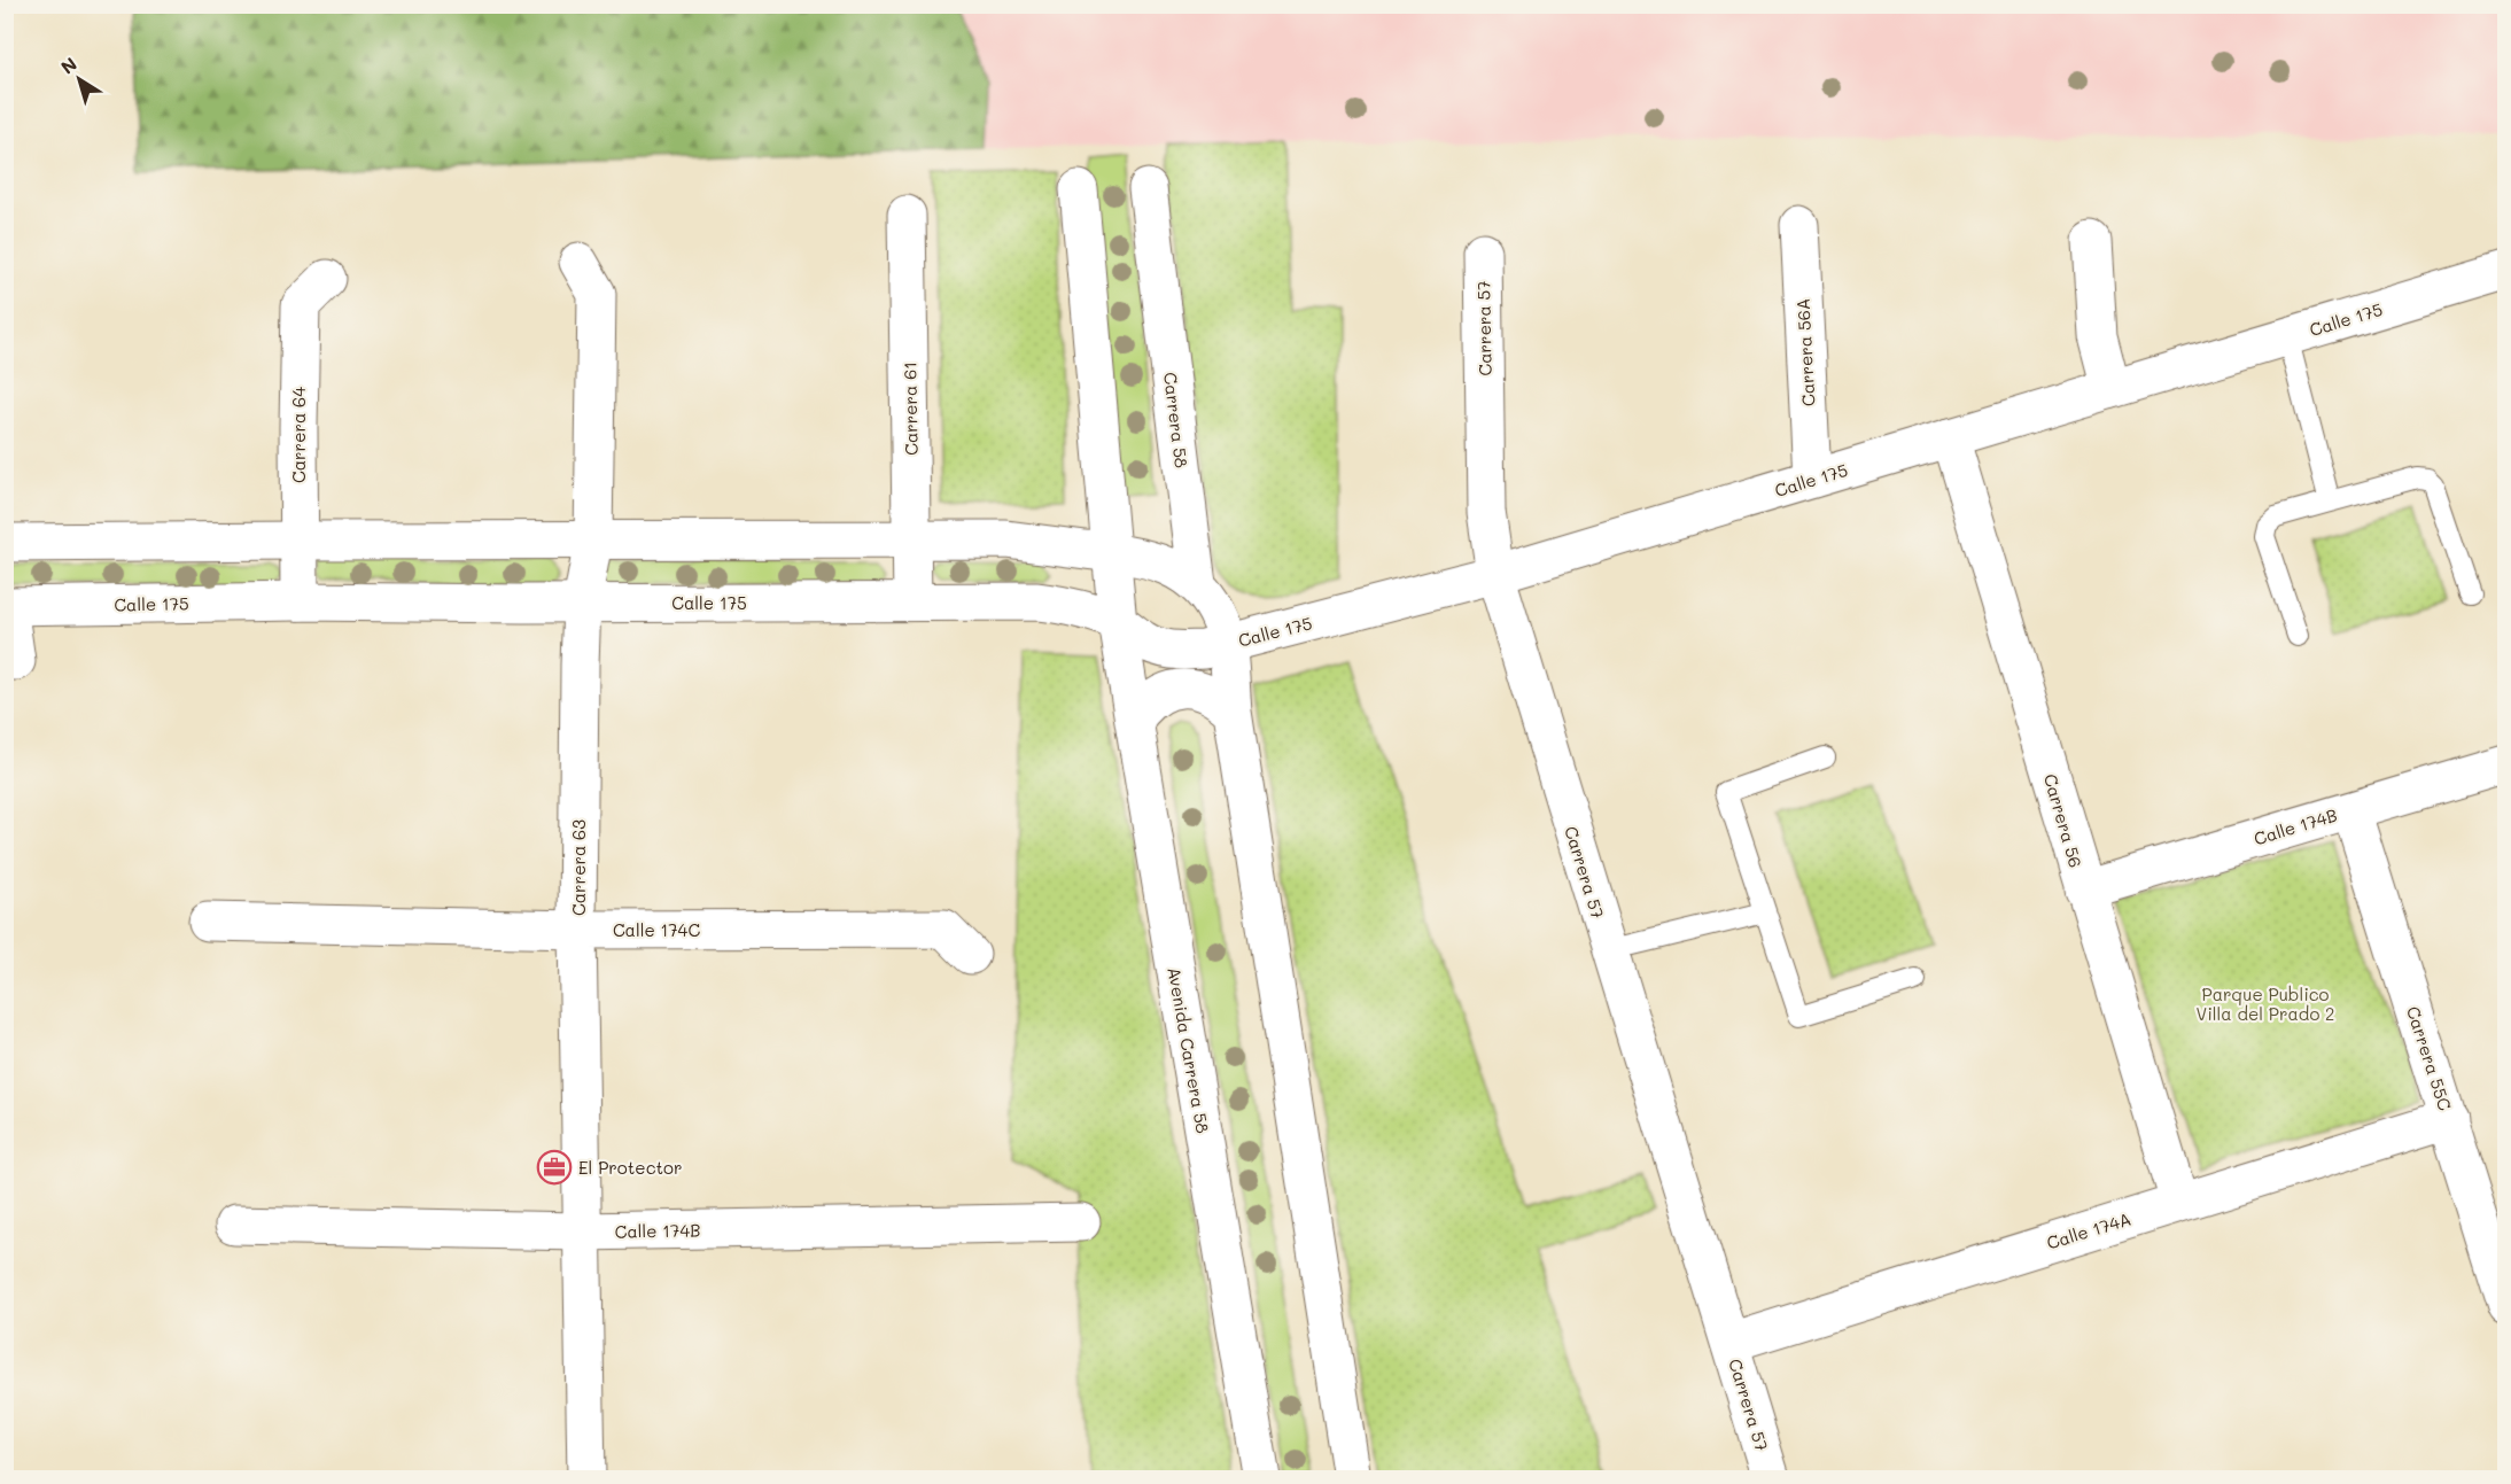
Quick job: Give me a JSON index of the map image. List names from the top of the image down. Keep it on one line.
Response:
{"streets":{"street":["Calle 175","Carrera 57","Carrera 56A","Carrera 61","Carrera 58","Carrera 64","Carrera 56","Calle 174B","Carrera 63","Calle 174C","Avenida Carrera 58","Carrera 55C","Calle 174A"]},"crossings":[["Calle 175","Carrera 57"],["Calle 175","Carrera 56A"],["Calle 175","Carrera 61"],["Calle 175","Carrera 58"],["Calle 175","Carrera 64"],["Calle 175","Carrera 56"],["Calle 175","Carrera 63"],["Calle 175","Avenida Carrera 58"],["Carrera 57","Calle 174A"],["Carrera 56","Calle 174B"],["Carrera 56","Calle 174A"],["Calle 174B","Carrera 63"],["Calle 174B","Carrera 55C"],["Carrera 63","Calle 174C"],["Carrera 55C","Calle 174A"]],"parks":["Parque Publico Villa del Prado 2"],"places":{"office":["El Protector"]},"north":"top left"}
